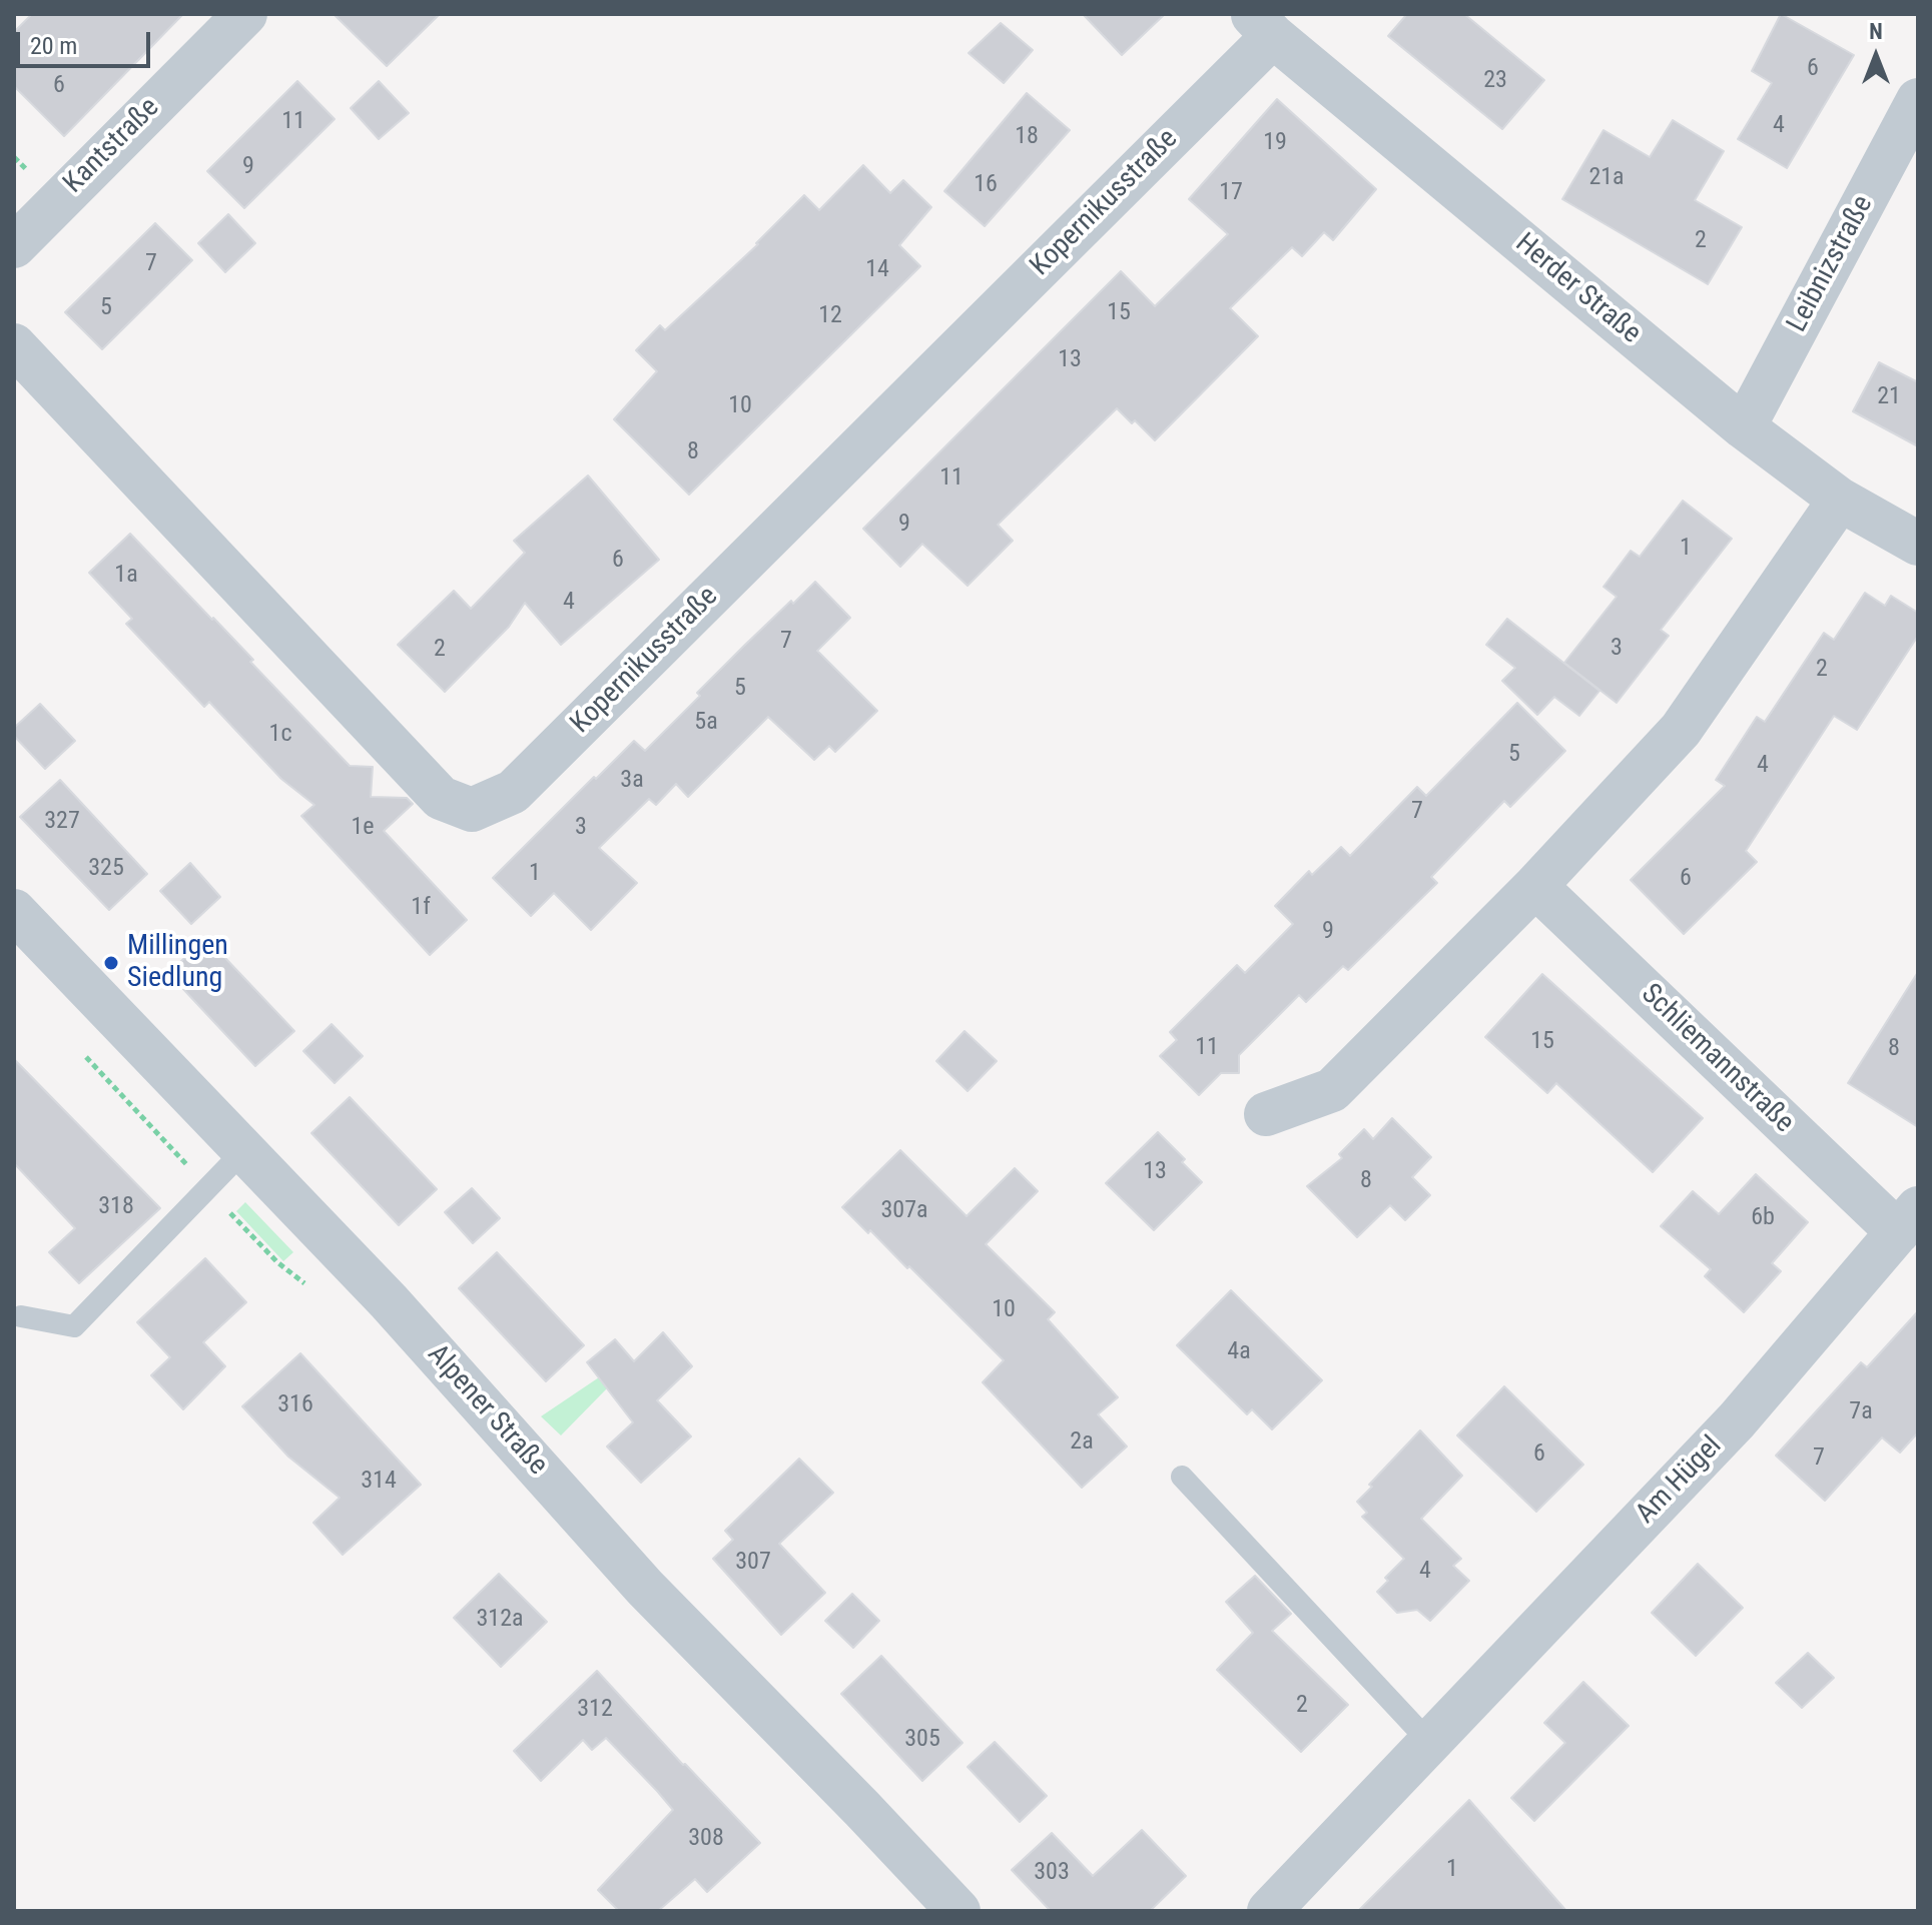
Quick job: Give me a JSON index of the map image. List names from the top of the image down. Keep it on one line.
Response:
{"streets":{"street":["Kantstraße","Kopernikusstraße","Leibnizstraße","Herder Straße","Schliemannstraße","Alpener Straße","Am Hügel"]},"crossings":[["Kopernikusstraße","Herder Straße"],["Leibnizstraße","Herder Straße"],["Schliemannstraße","Am Hügel"]],"places":["Millingen Siedlung"],"house_numbers":["6","23","6","11","4","18","19","9","21a","16","17","2","7","14","5","15","12","13","21","10","8","11","9","1","6","1a","4","7","3","2","2","5","5a","1c","5","4","3a","7","327","1e","3","325","1","6","1f","9","15","11","8","13","8","318","307a","6b","10","4a","316","7a","2a","6","7","314","307","4","312a","2","312","305","308","1","303"],"scale_bar":"20 m","north":"top"}
